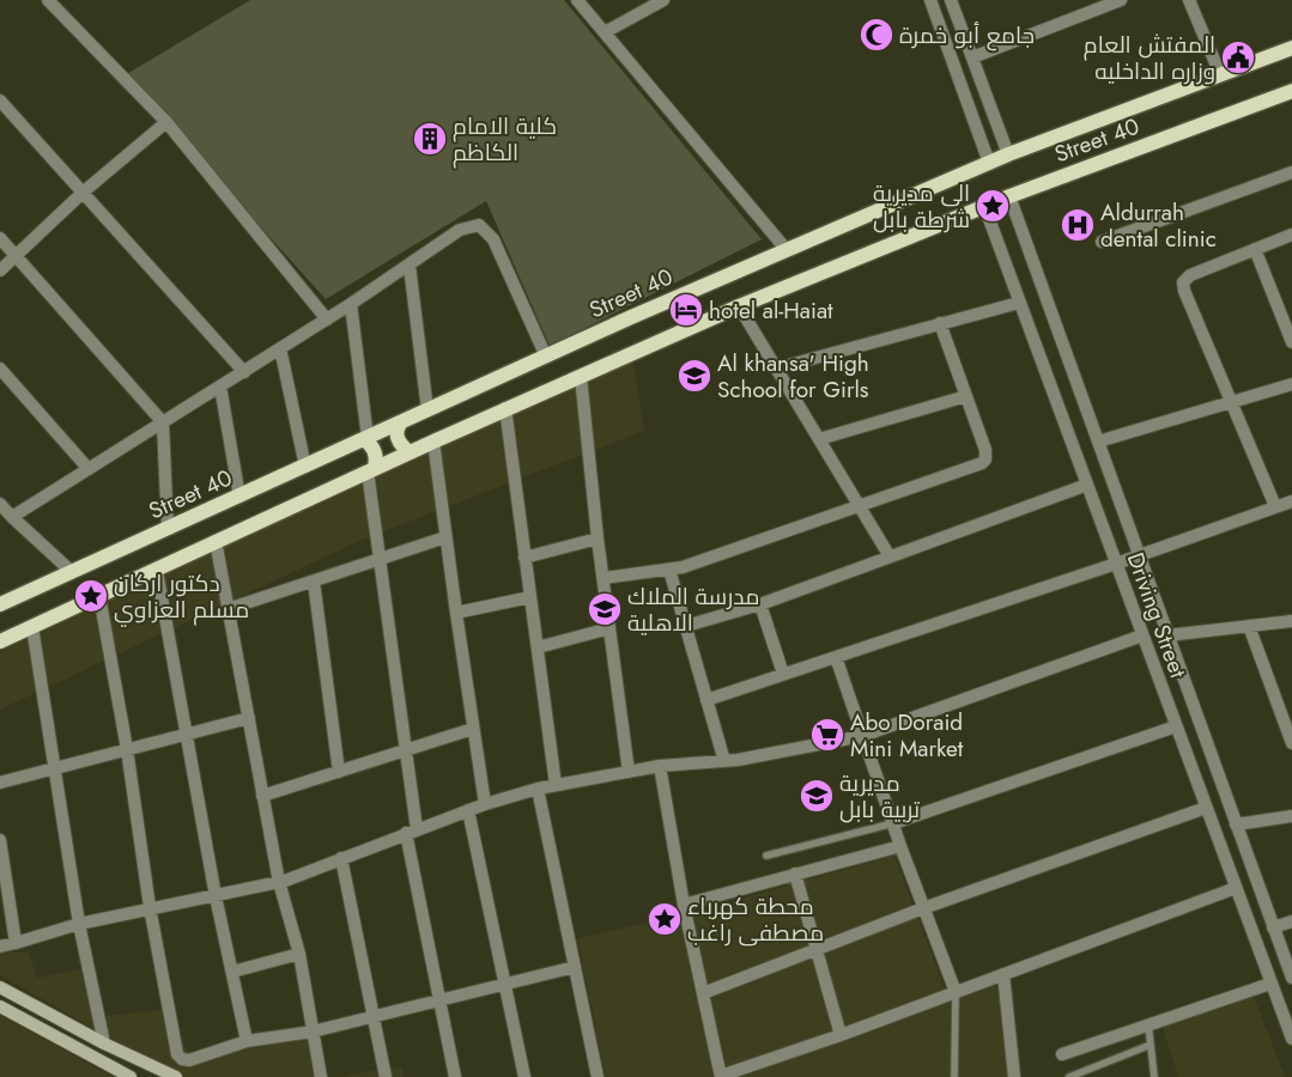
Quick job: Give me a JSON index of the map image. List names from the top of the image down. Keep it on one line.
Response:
{"streets":{"main road":["Street 40"],"street":["Driving Street"]},"crossings":[["Street 40","Driving Street"]],"places":{"mosque":["جامع أبو خمرة"],"public building":["المفتش العام وزاره الداخليه"],"building":["كلية الامام الكاظم"],"place":["الى مديرية شرطة بابل","دكتور اركان مسلم العزاوي","محطة كهرباء مصطفى راغب"],"hospital":["Aldurrah dental clinic"],"hotel":["hotel al-Haiat"],"school or university":["Al khansa' High School for Girls","مدرسة الملاك الاهلية","مديرية تربية بابل"],"supermarket":["Abo Doraid Mini Market"]}}
